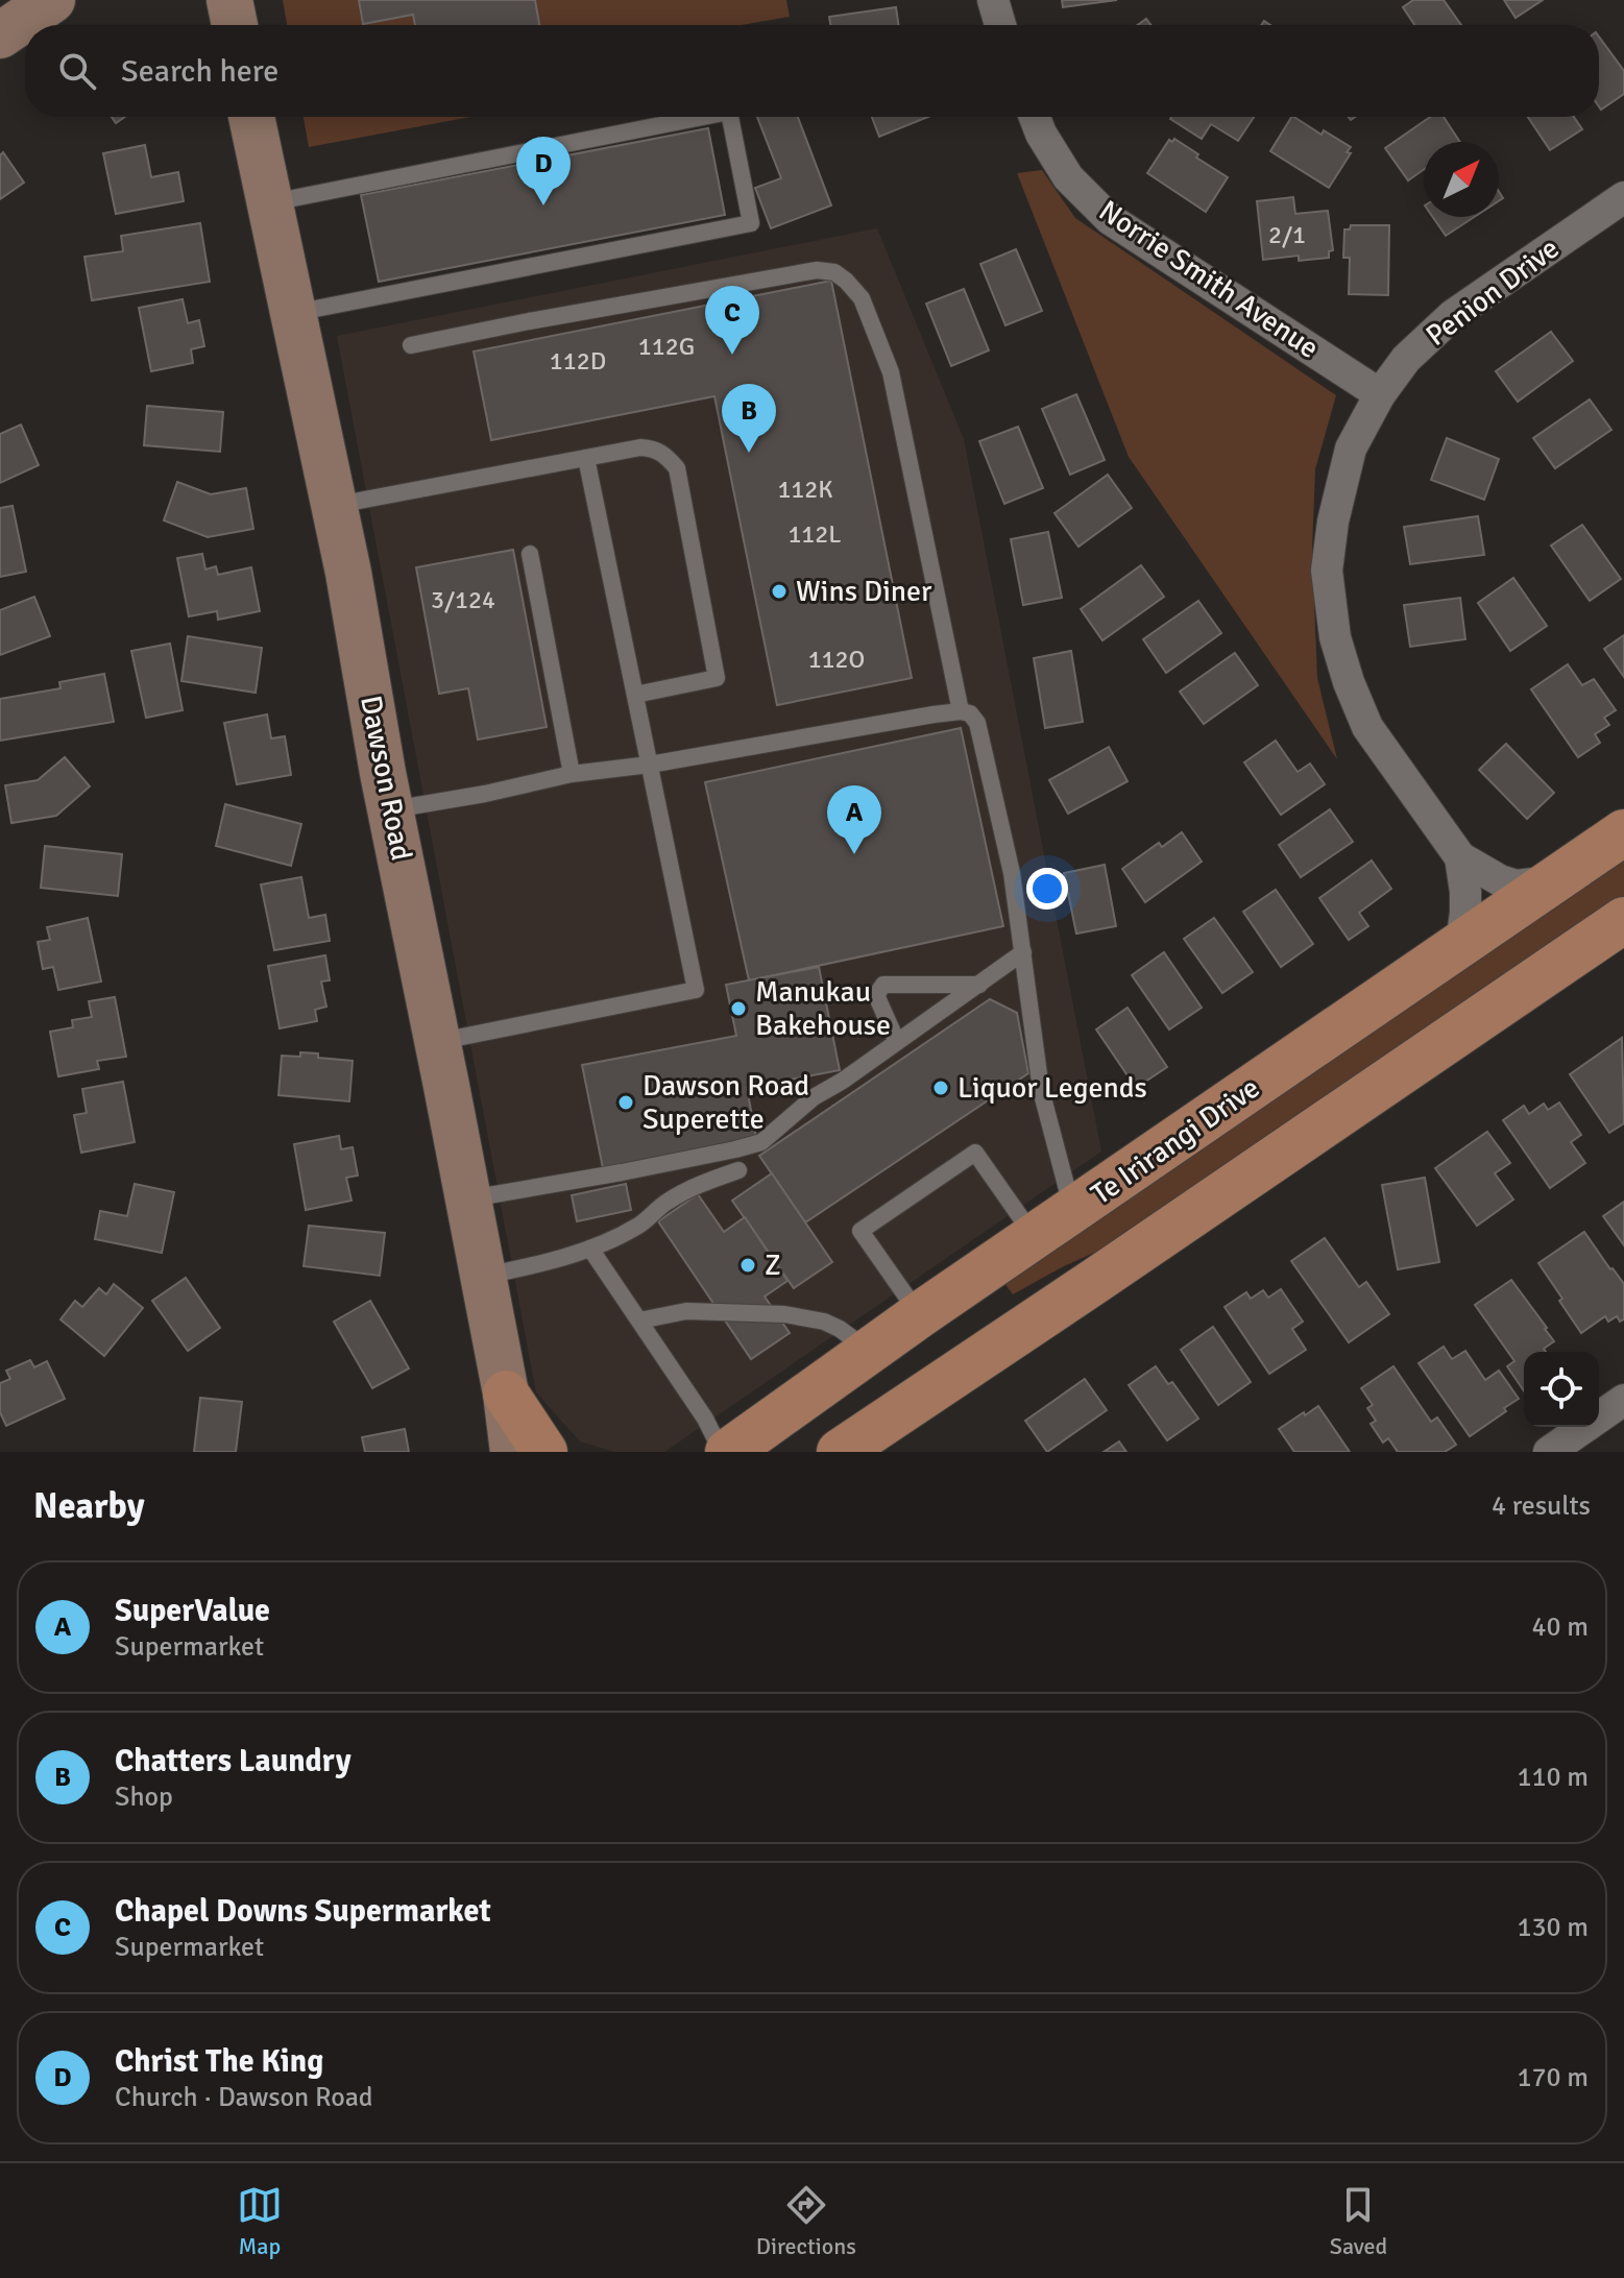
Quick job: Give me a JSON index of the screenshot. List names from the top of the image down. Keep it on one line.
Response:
{"streets":{"main road":["Dawson Road","Te Irirangi Drive"],"street":["Norrie Smith Avenue","Penion Drive"]},"crossings":[["Norrie Smith Avenue","Penion Drive"],["Penion Drive","Te Irirangi Drive"]],"places":["Wins Diner","Manukau Bakehouse","Liquor Legends","Dawson Road Superette","Z"],"house_numbers":["2/1","112G","112D","112K","112L","3/124","112O"],"north":"top right","page":{"search":"Search here","pins":["D","C","B","A"],"heading":["Nearby","4 results"],"list":[{"mark":"A","name":"SuperValue","note":"Supermarket","value":"40 m"},{"mark":"B","name":"Chatters Laundry","note":"Shop","value":"110 m"},{"mark":"C","name":"Chapel Downs Supermarket","note":"Supermarket","value":"130 m"},{"mark":"D","name":"Christ The King","note":"Church · Dawson Road","value":"170 m"}],"nav":["Map","Directions","Saved"]}}
